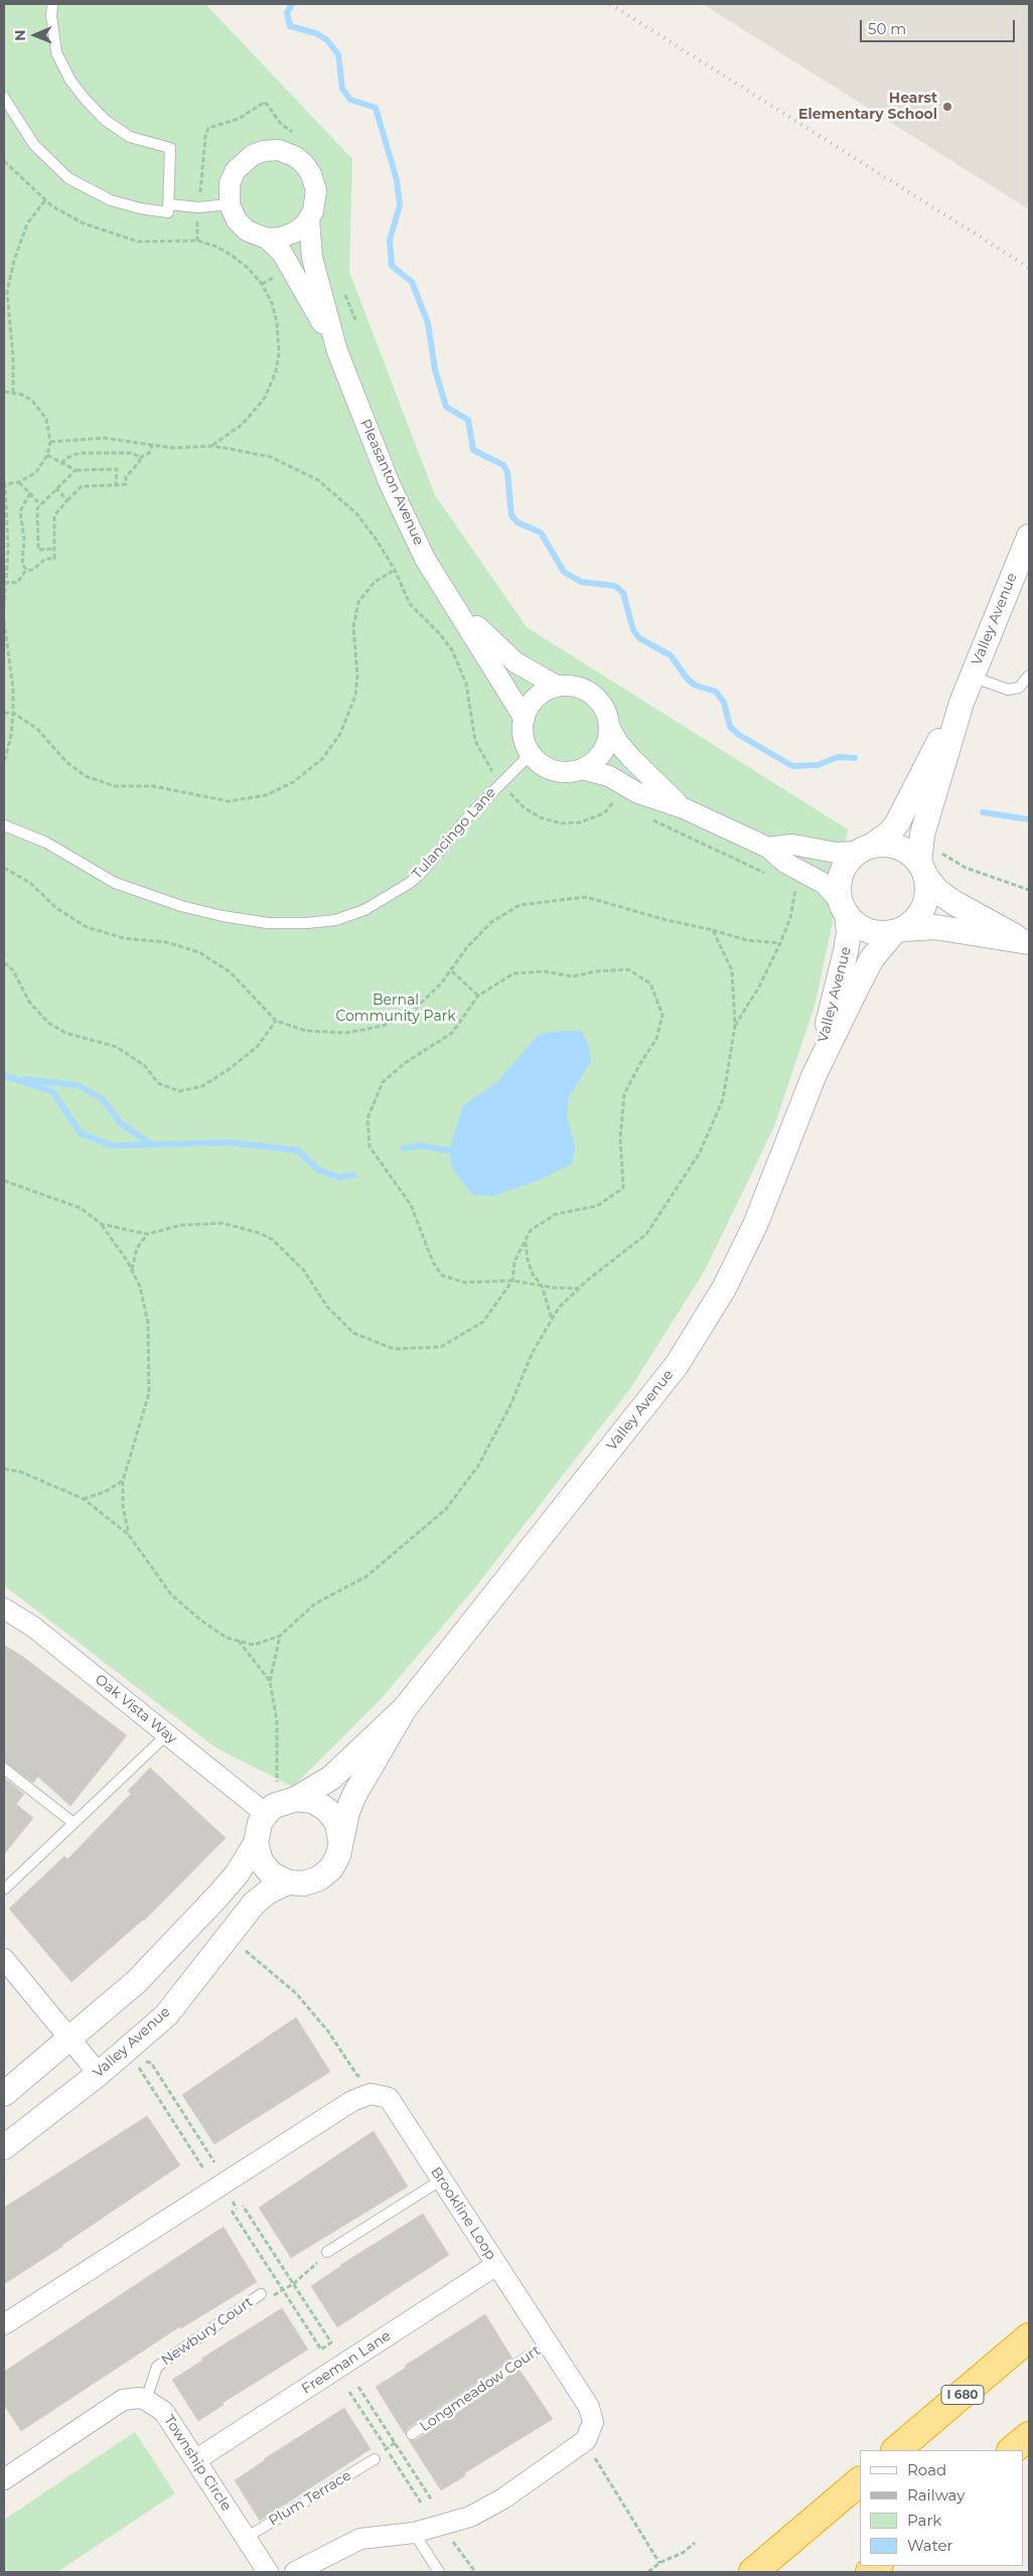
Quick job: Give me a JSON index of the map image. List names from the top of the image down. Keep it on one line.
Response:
{"streets":{"highway":["I 680"],"street":["Pleasanton Avenue","Valley Avenue","Oak Vista Way","Brookline Loop","Freeman Lane","Township Circle"],"lane":["Tulancingo Lane","Newbury Court","Longmeadow Court","Plum Terrace"]},"crossings":[["Pleasanton Avenue","Tulancingo Lane"],["Valley Avenue","Oak Vista Way"],["Brookline Loop","Freeman Lane"],["Brookline Loop","Longmeadow Court"],["Newbury Court","Township Circle"],["Freeman Lane","Township Circle"],["Township Circle","Plum Terrace"]],"parks":["Bernal Community Park"],"places":["Hearst Elementary School"],"legend":["Road","Railway","Park","Water"],"scale_bar":"50 m","north":"left"}
